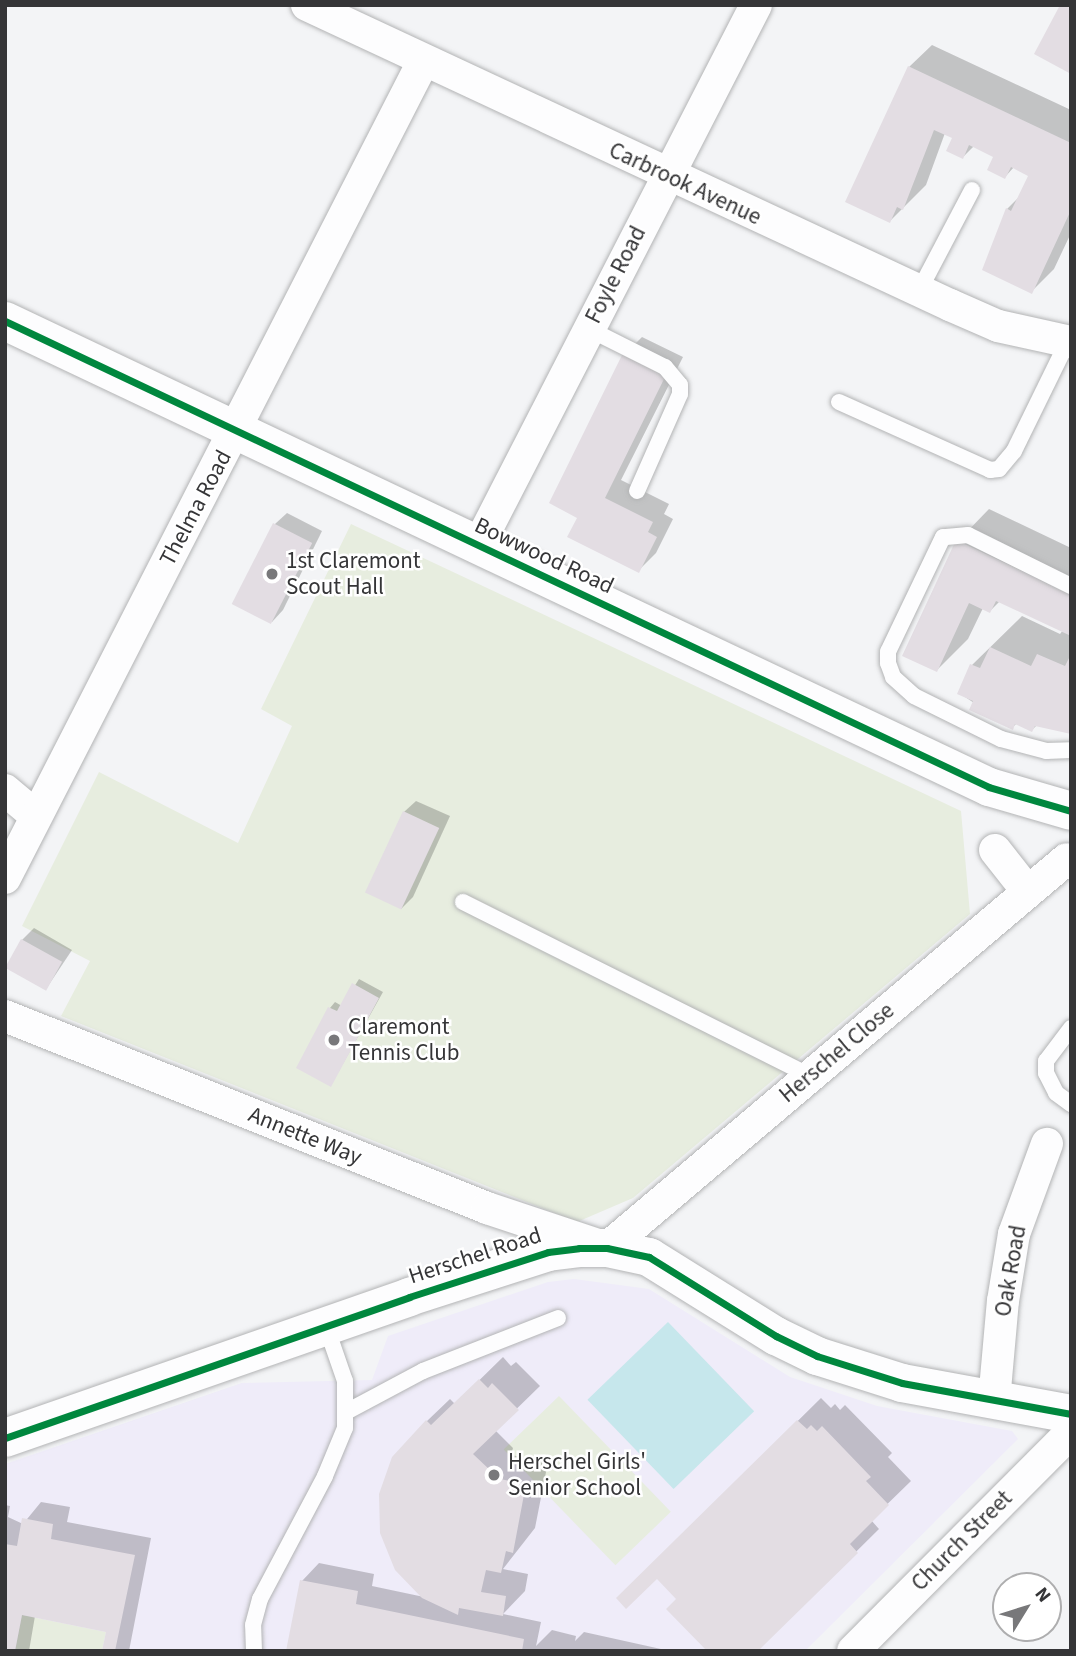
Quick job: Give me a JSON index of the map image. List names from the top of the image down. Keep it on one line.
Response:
{"streets":{"street":["Carbrook Avenue","Foyle Road","Thelma Road","Bowwood Road","Herschel Close","Annette Way","Herschel Road","Oak Road","Church Street"]},"crossings":[["Carbrook Avenue","Foyle Road"],["Carbrook Avenue","Thelma Road"],["Foyle Road","Bowwood Road"],["Thelma Road","Bowwood Road"],["Herschel Close","Annette Way"],["Herschel Close","Herschel Road"],["Annette Way","Herschel Road"],["Herschel Road","Oak Road"]],"places":["1st Claremont Scout Hall","Claremont Tennis Club","Herschel Girls' Senior School"],"north":"top right"}
